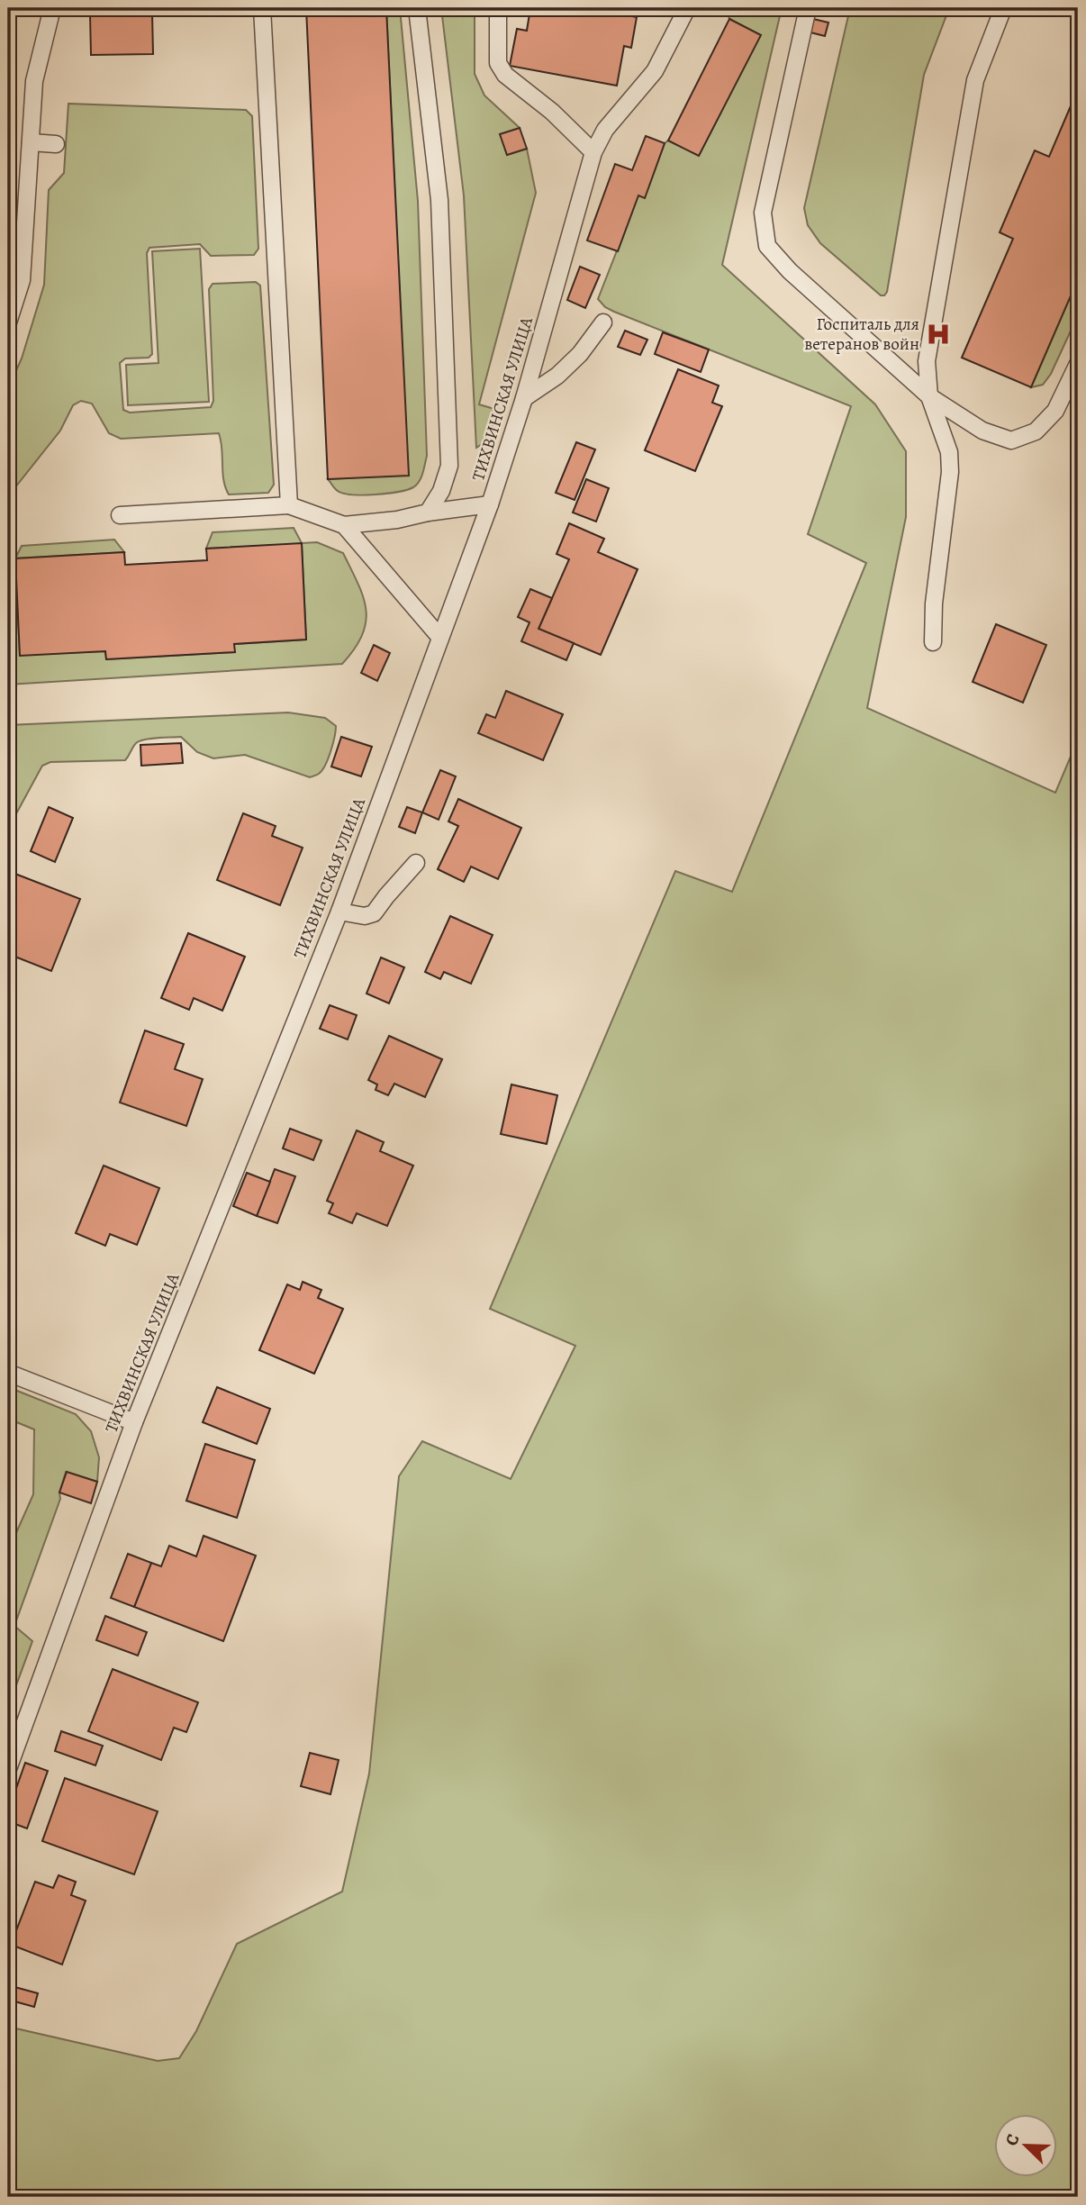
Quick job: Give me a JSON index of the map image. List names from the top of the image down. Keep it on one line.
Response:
{"streets":{"lane":["ТИХВИНСКАЯ УЛИЦА"]},"places":{"hospital":["Госпиталь для ветеранов войн"]},"north":"top left"}
